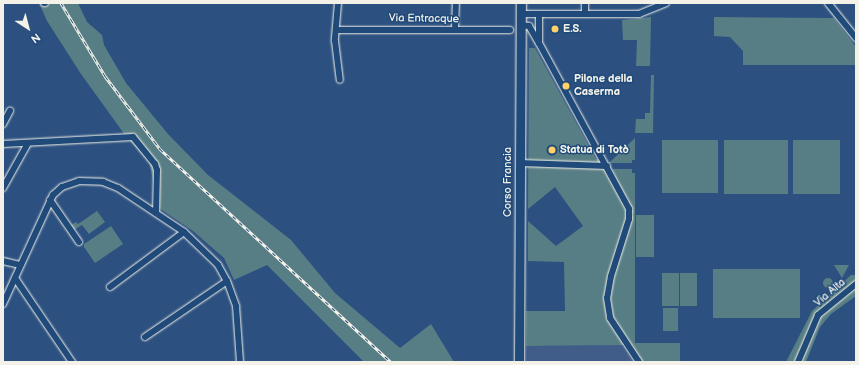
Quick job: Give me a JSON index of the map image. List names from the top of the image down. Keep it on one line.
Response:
{"streets":{"main road":["Corso Francia"],"street":["Via Entracque","Via Alta"]},"places":["E.S.","Pilone della Caserma","Statua di Totò"],"north":"bottom right"}
